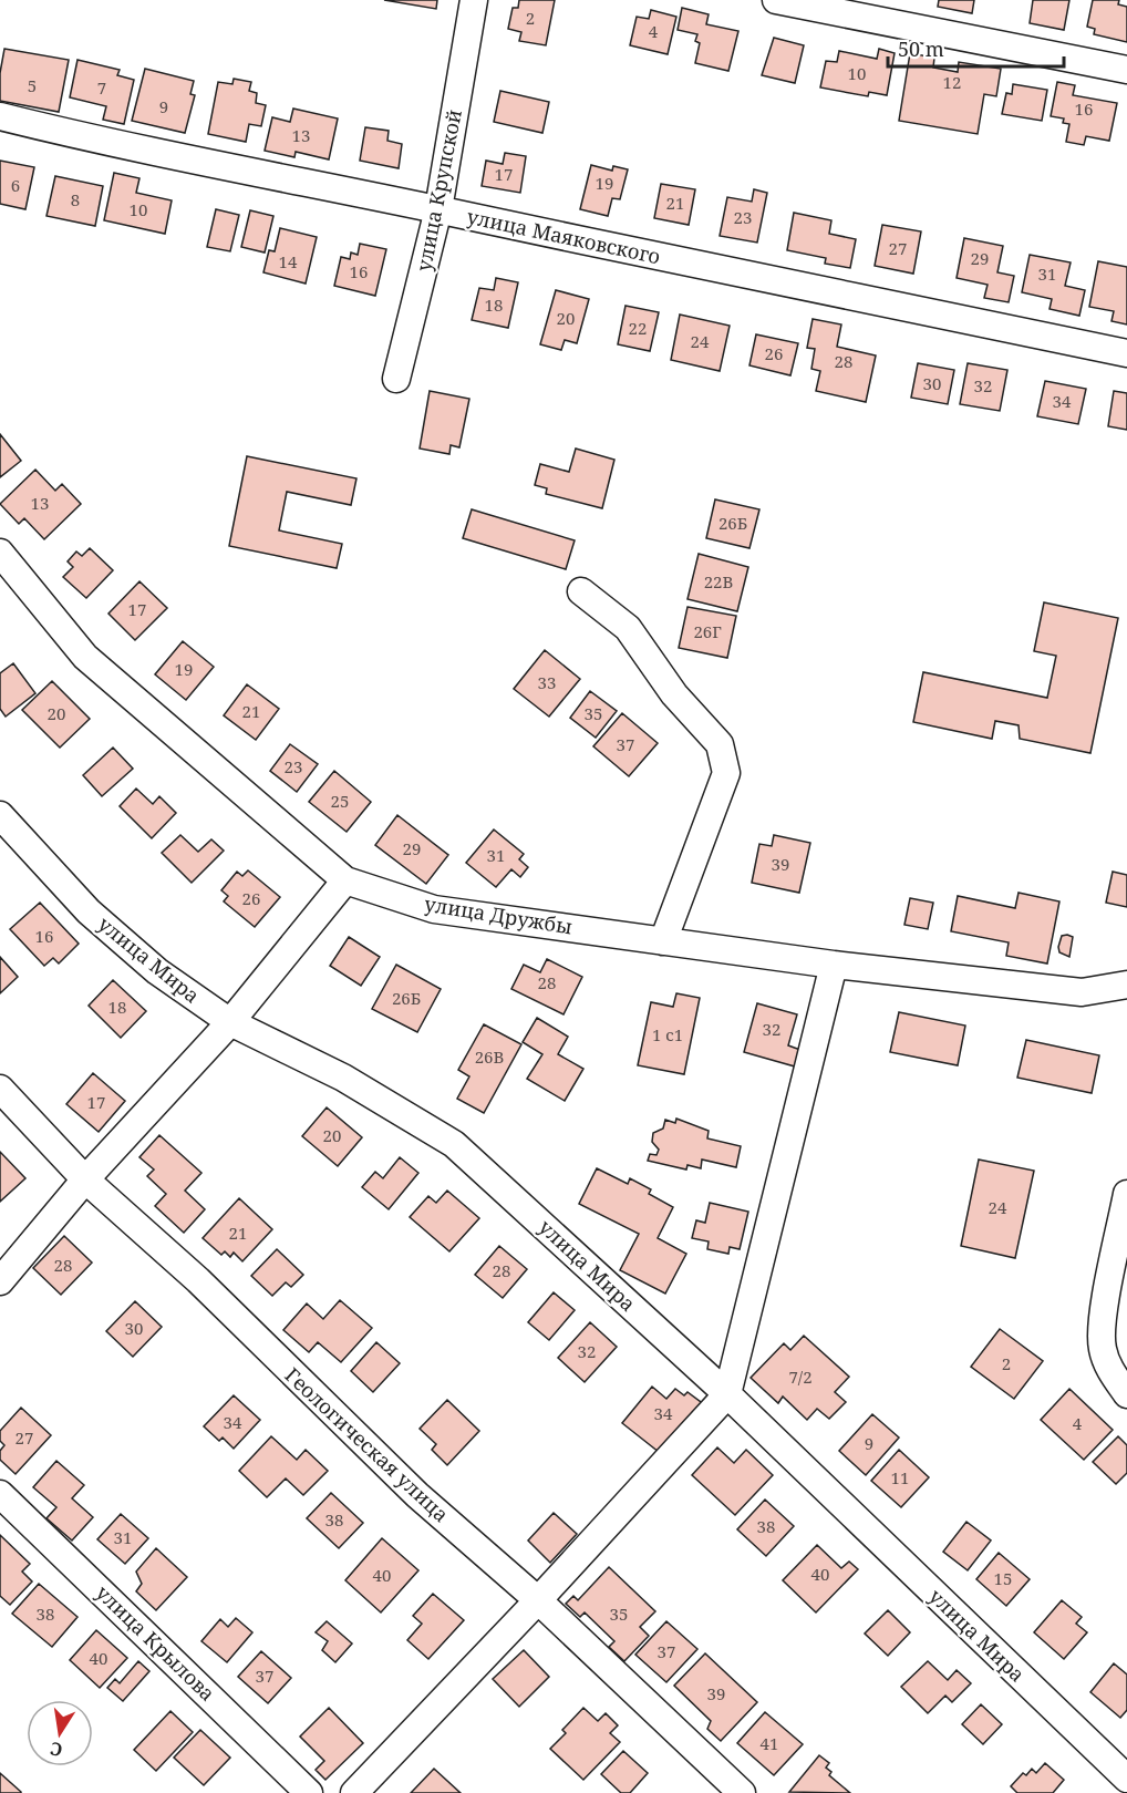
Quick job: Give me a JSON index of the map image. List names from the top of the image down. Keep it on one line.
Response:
{"streets":{"street":["улица Крупской","улица Маяковского","улица Дружбы","улица Мира","Геологическая улица","улица Крылова"]},"crossings":[["улица Крупской","улица Маяковского"]],"house_numbers":["2","4","10","12","5","7","9","16","13","17","19","6","8","21","10","23","27","29","14","16","31","18","20","22","24","26","28","30","32","34","13","26Б","22В","17","26Г","19","33","21","20","35","37","23","25","29","31","39","26","16","28","26Б","18","32","1 с1","26В","17","20","24","21","28","28","30","32","2","7/2","34","34","4","27","9","11","38","38","31","40","40","15","38","35","37","40","37","39","41"],"scale_bar":"50 m","north":"bottom"}
